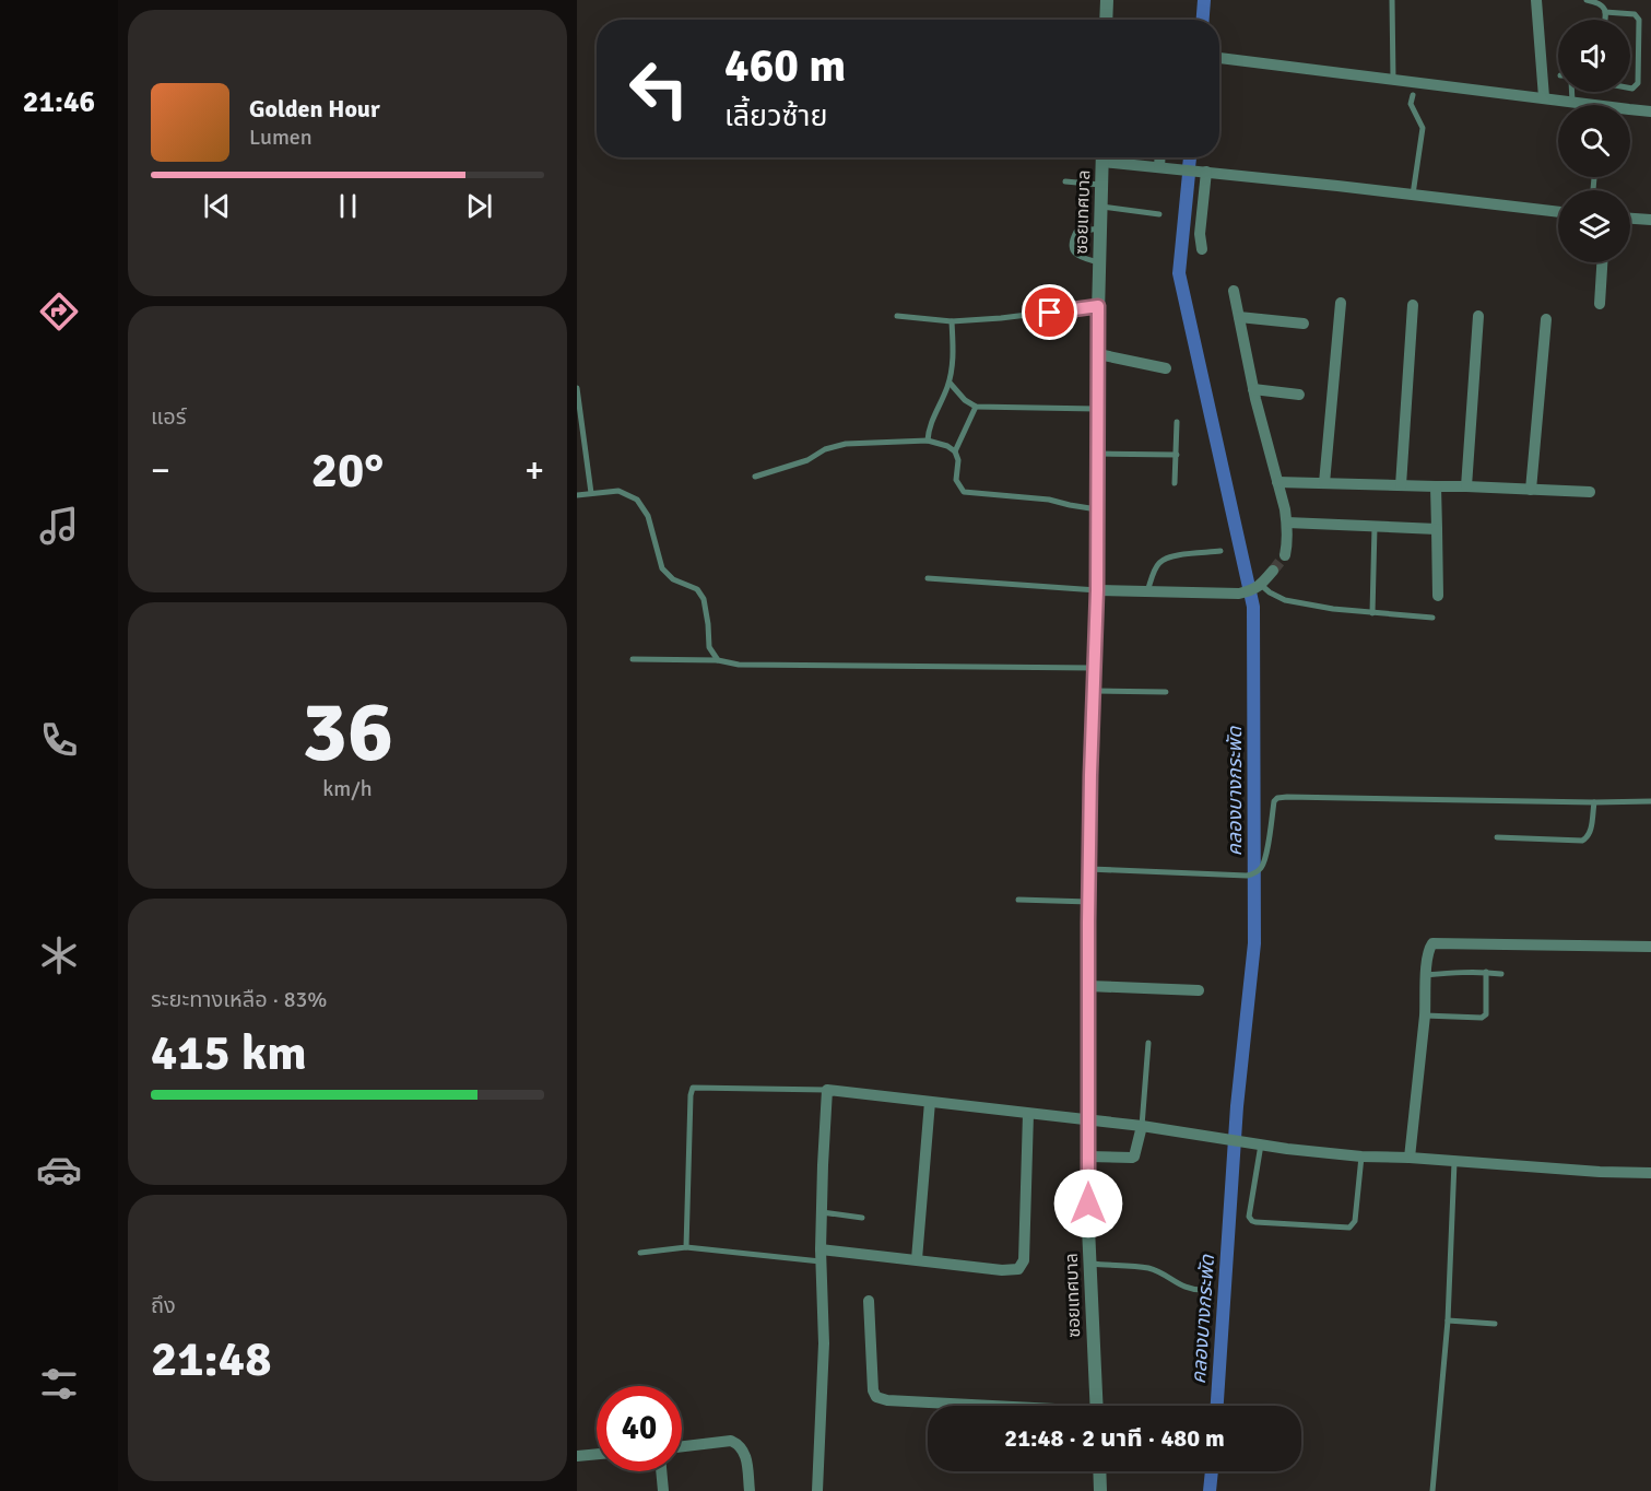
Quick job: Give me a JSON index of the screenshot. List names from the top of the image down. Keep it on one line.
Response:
{"streets":{"street":["ซอยเทศบาล"]},"water":["คลองบางกระพัด"],"page":{"tabs":"21:46","turn":["460 m","เลี้ยวซ้าย"],"song":["Golden Hour","Lumen"],"tile":["แอร์",["36","km/h"],["ระยะทางเหลือ · 83%","415 km"],["ถึง","21:48"]],"heat":["−","20°","+"],"limit":"40","trip":"21:48 · 2 นาที · 480 m"}}
